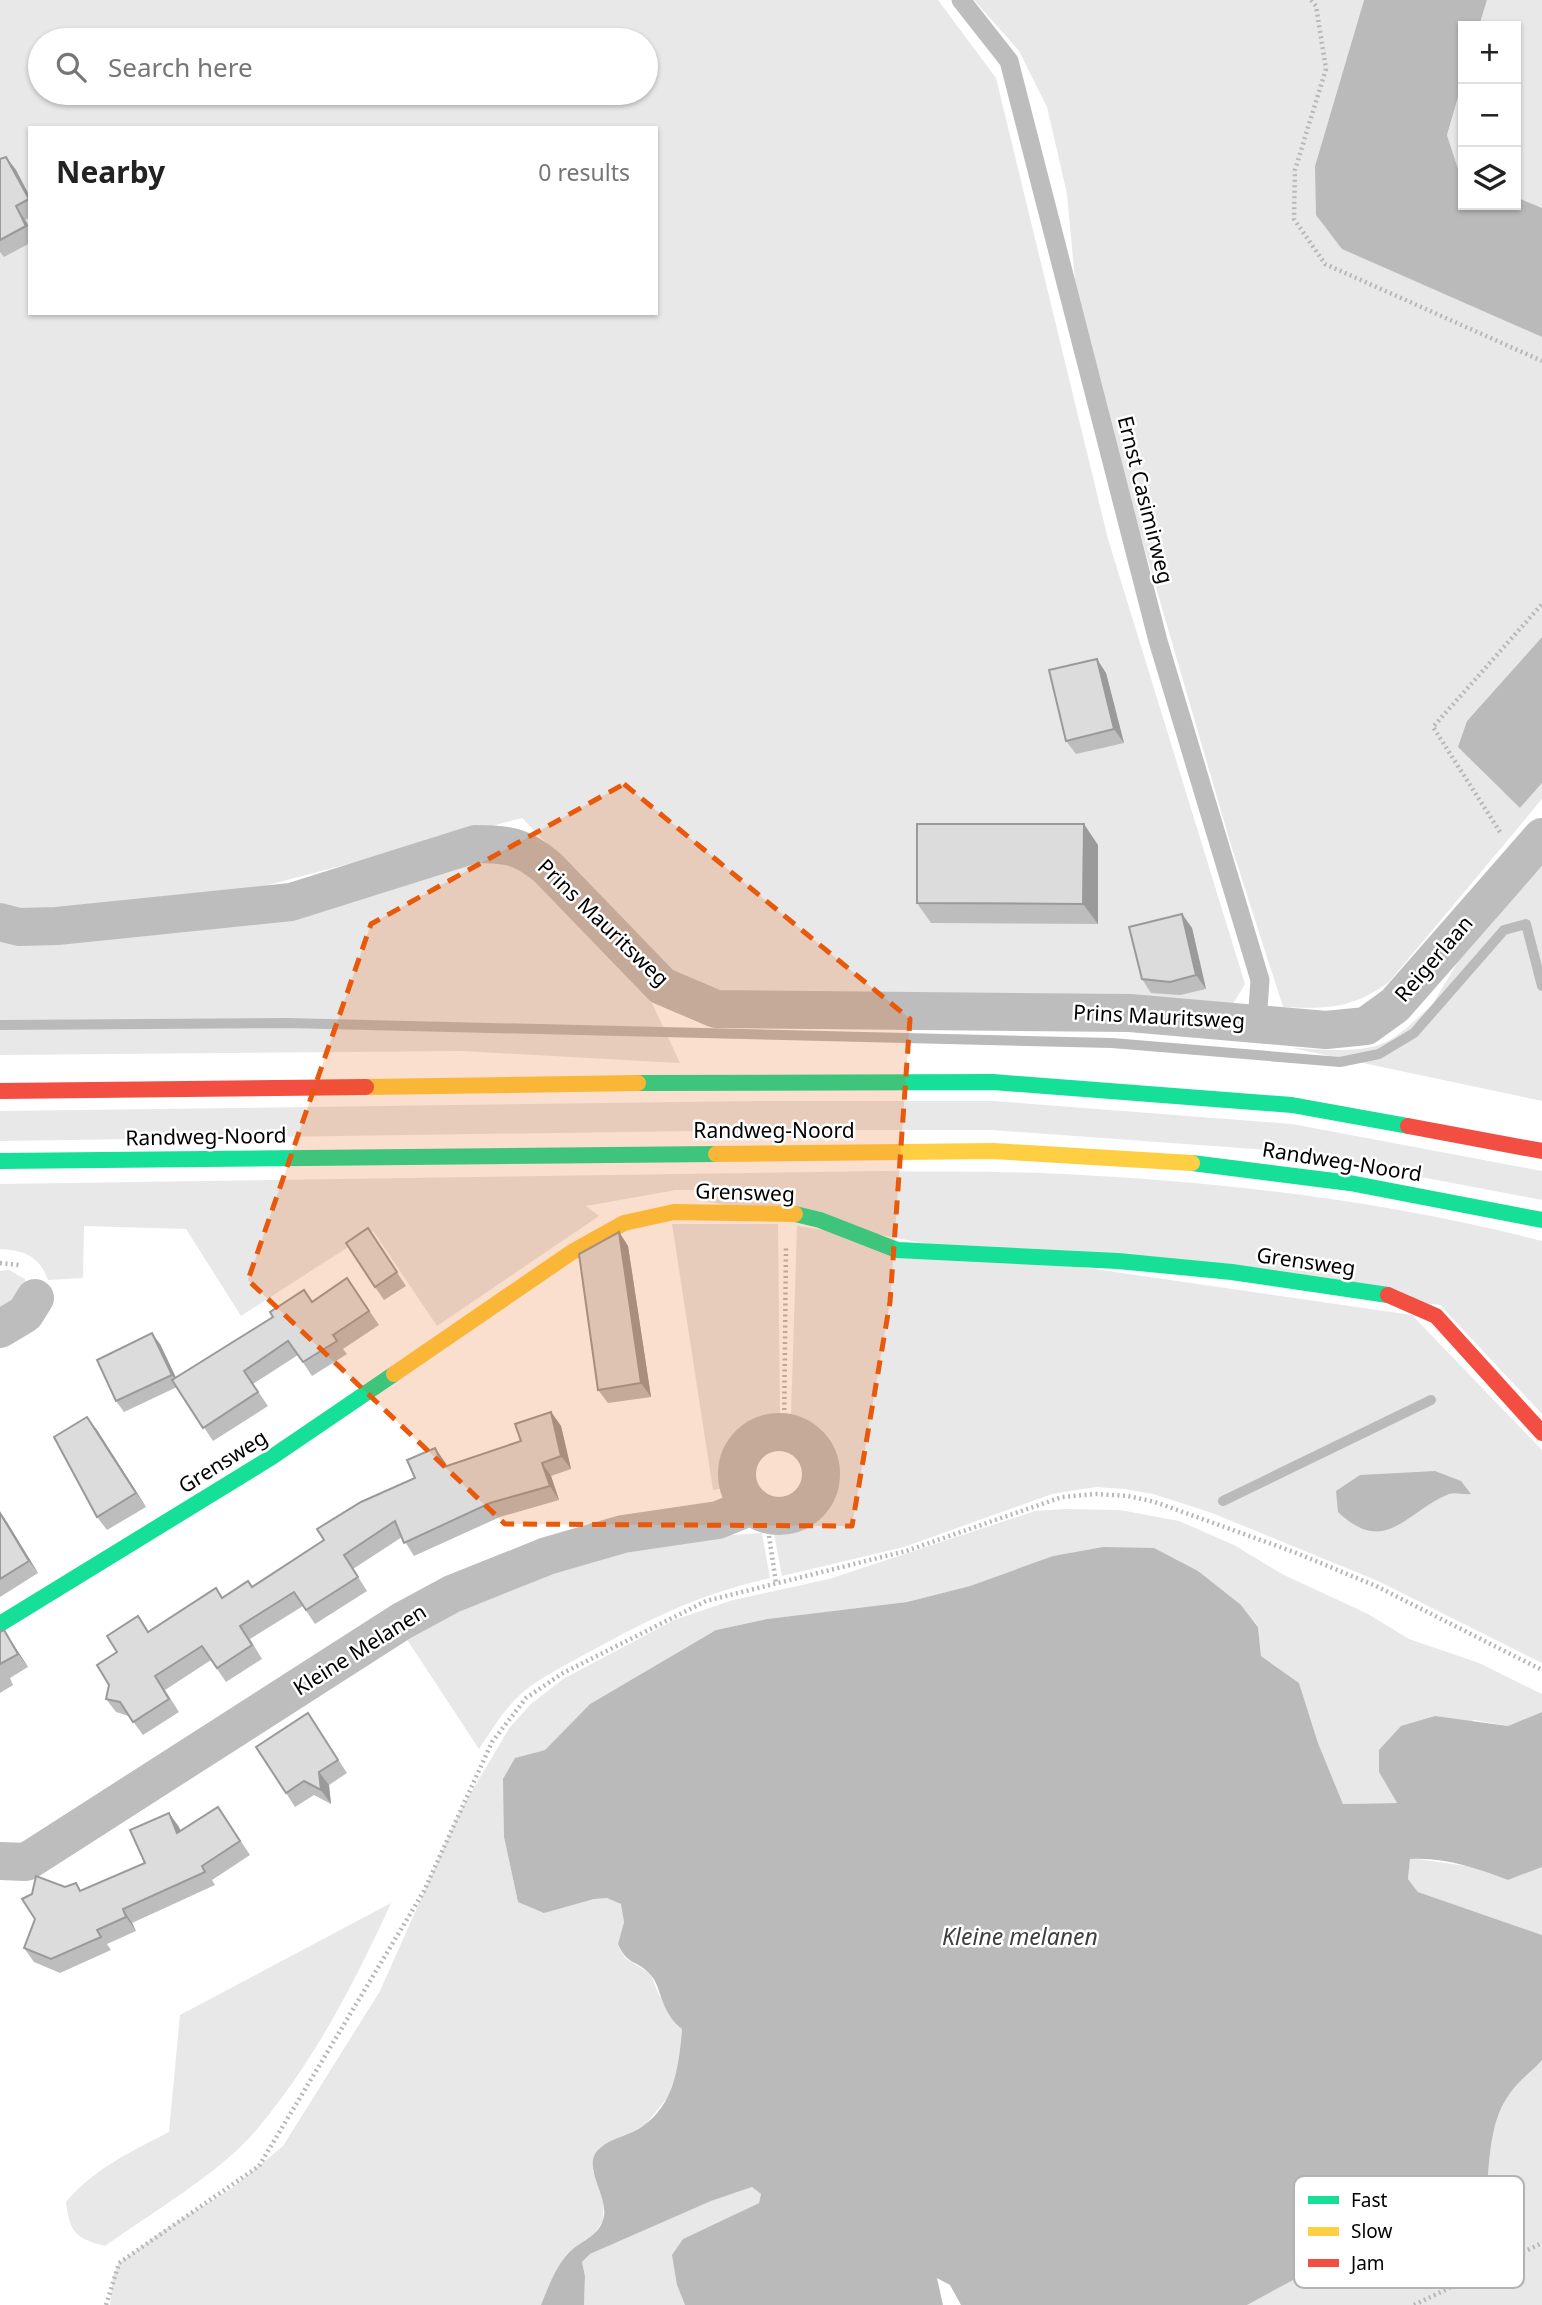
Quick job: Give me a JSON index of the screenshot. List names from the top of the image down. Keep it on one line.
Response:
{"streets":{"main road":["Randweg-Noord","Grensweg"],"street":["Prins Mauritsweg","Reigerlaan","Kleine Melanen"],"lane":["Ernst Casimirweg"]},"crossings":[["Ernst Casimirweg","Prins Mauritsweg"],["Ernst Casimirweg","Reigerlaan"],["Prins Mauritsweg","Reigerlaan"]],"water":["Kleine melanen"],"legend":["Fast","Slow","Jam"],"page":{"map_buttons":["+","−"],"search":"Search here","heading":["Nearby","0 results"]}}
